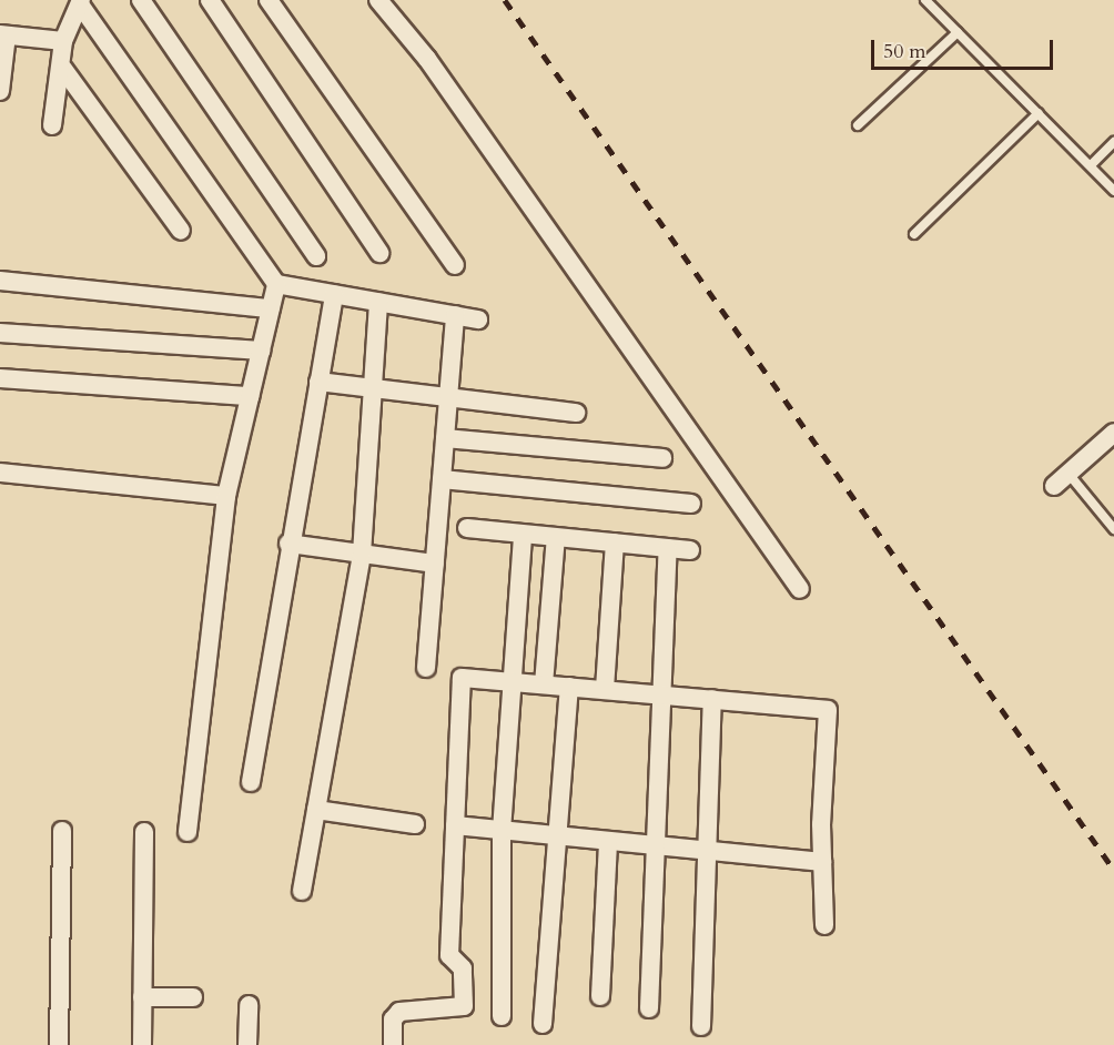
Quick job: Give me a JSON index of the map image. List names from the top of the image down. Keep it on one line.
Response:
{"scale_bar":"50 m"}
